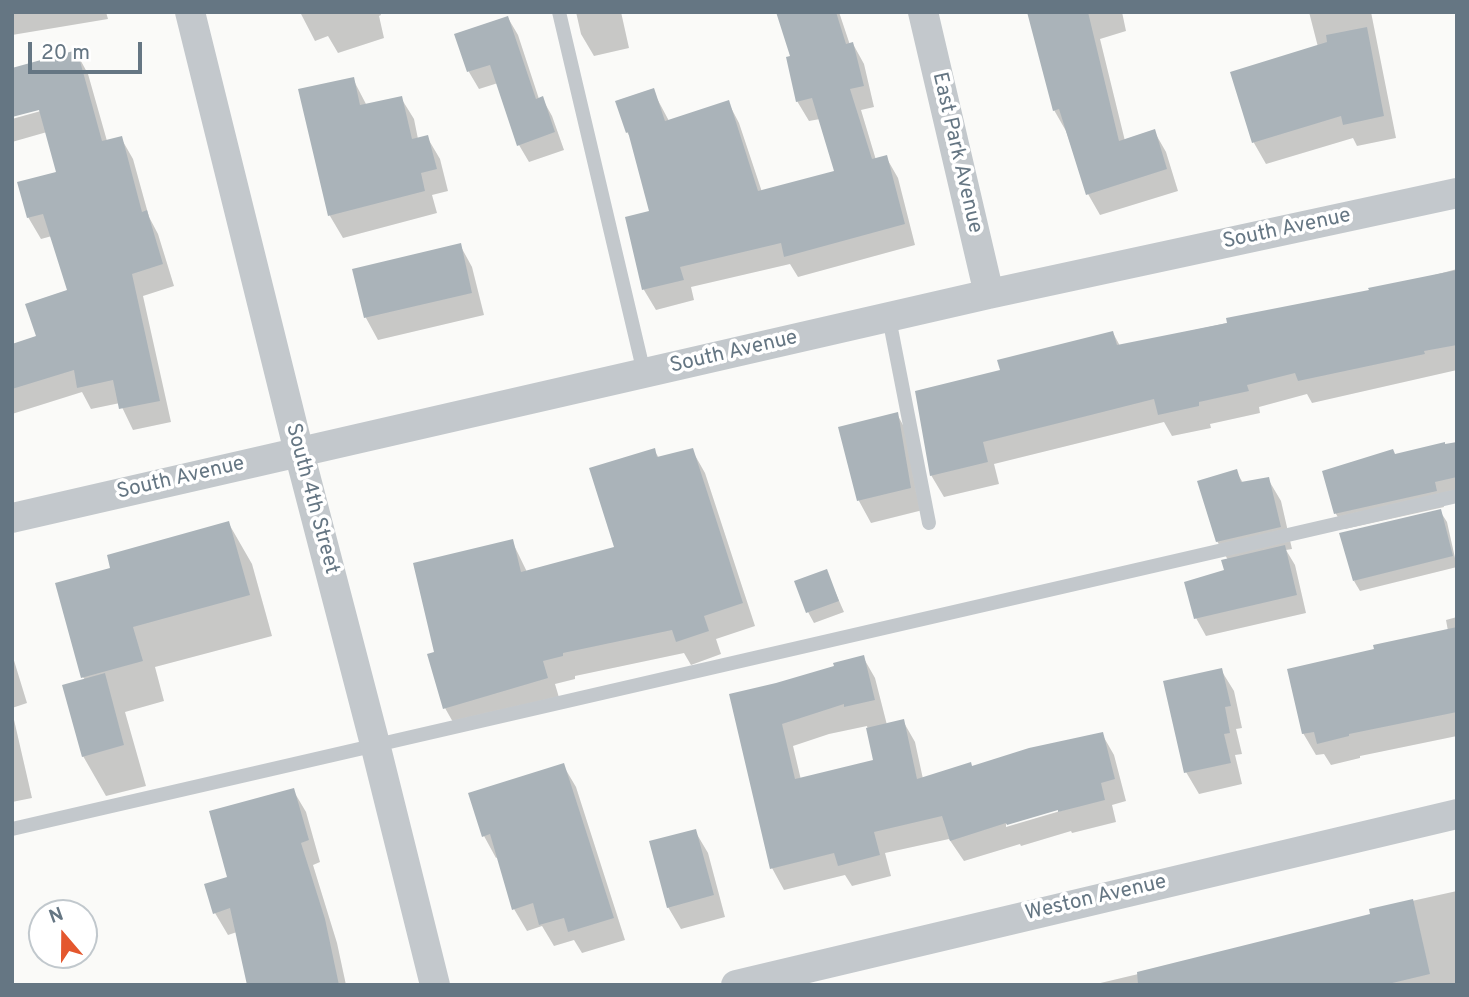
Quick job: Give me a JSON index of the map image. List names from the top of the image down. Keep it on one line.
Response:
{"streets":{"street":["East Park Avenue","South Avenue","South 4th Street","Weston Avenue"]},"crossings":[["East Park Avenue","South Avenue"],["South Avenue","South 4th Street"]],"scale_bar":"20 m","north":"top"}
